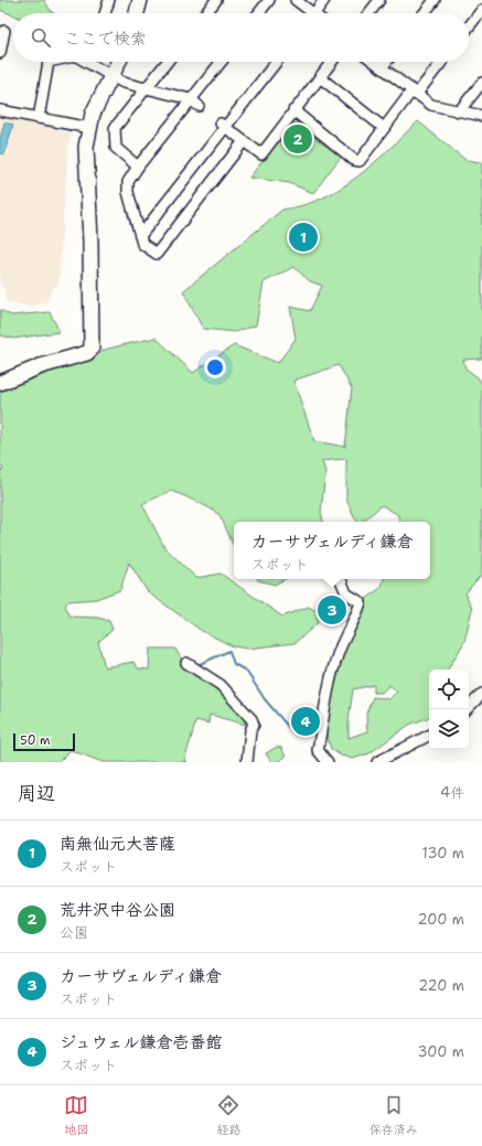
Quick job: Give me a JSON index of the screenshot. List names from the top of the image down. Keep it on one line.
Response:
{"scale_bar":"50 m","page":{"search":"ここで検索","pins":["2","1","3","4"],"popup":["カーサヴェルディ鎌倉","スポット"],"scale":"50 m","heading":["周辺","4件"],"list":[{"mark":"1","name":"南無仙元大菩薩","note":"スポット","value":"130 m"},{"mark":"2","name":"荒井沢中谷公園","note":"公園","value":"200 m"},{"mark":"3","name":"カーサヴェルディ鎌倉","note":"スポット","value":"220 m"},{"mark":"4","name":"ジュウェル鎌倉壱番館","note":"スポット","value":"300 m"}],"nav":["地図","経路","保存済み"]}}
